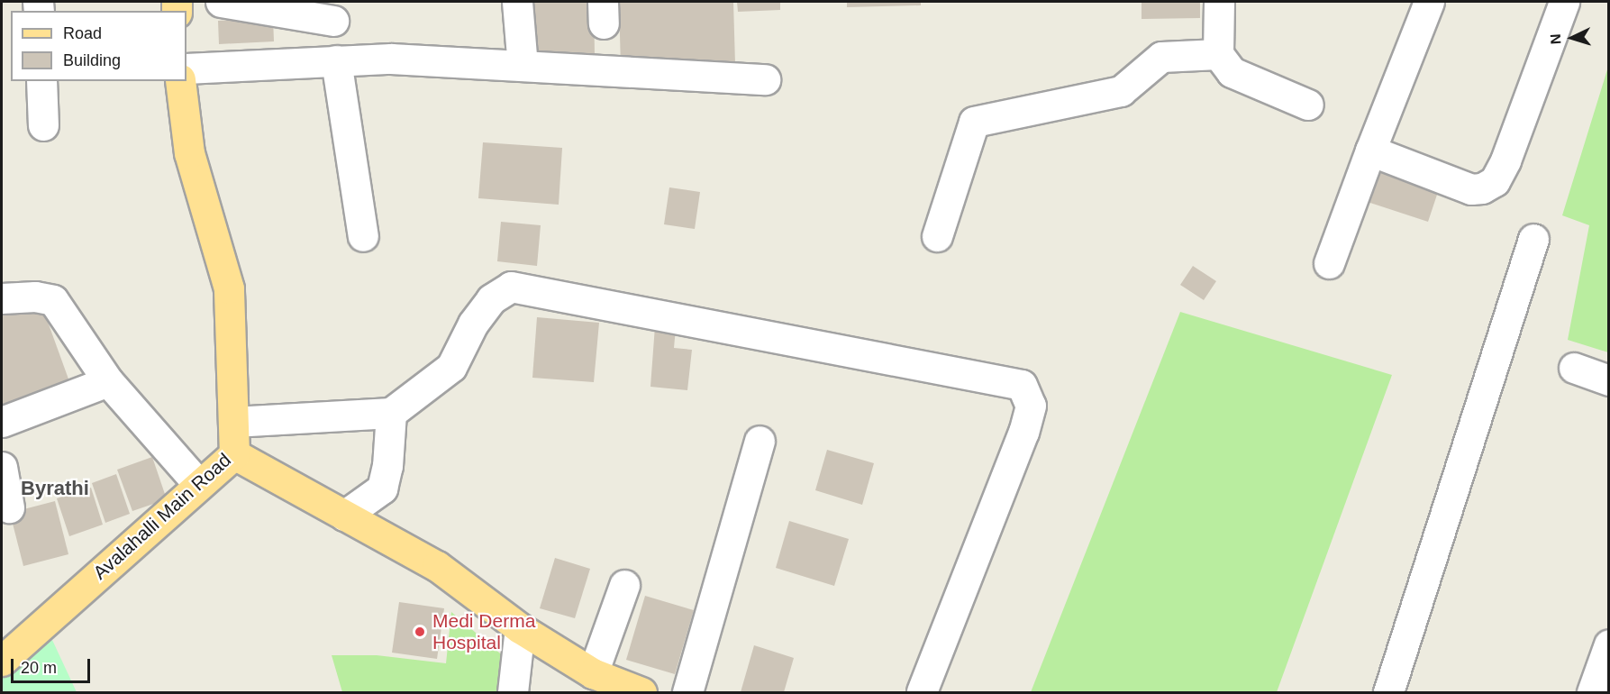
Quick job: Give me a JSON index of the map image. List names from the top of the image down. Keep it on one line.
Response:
{"streets":{"main road":["Avalahalli Main Road"]},"districts":["Byrathi"],"places":["Medi Derma Hospital"],"legend":["Road","Building"],"scale_bar":"20 m","north":"left"}
